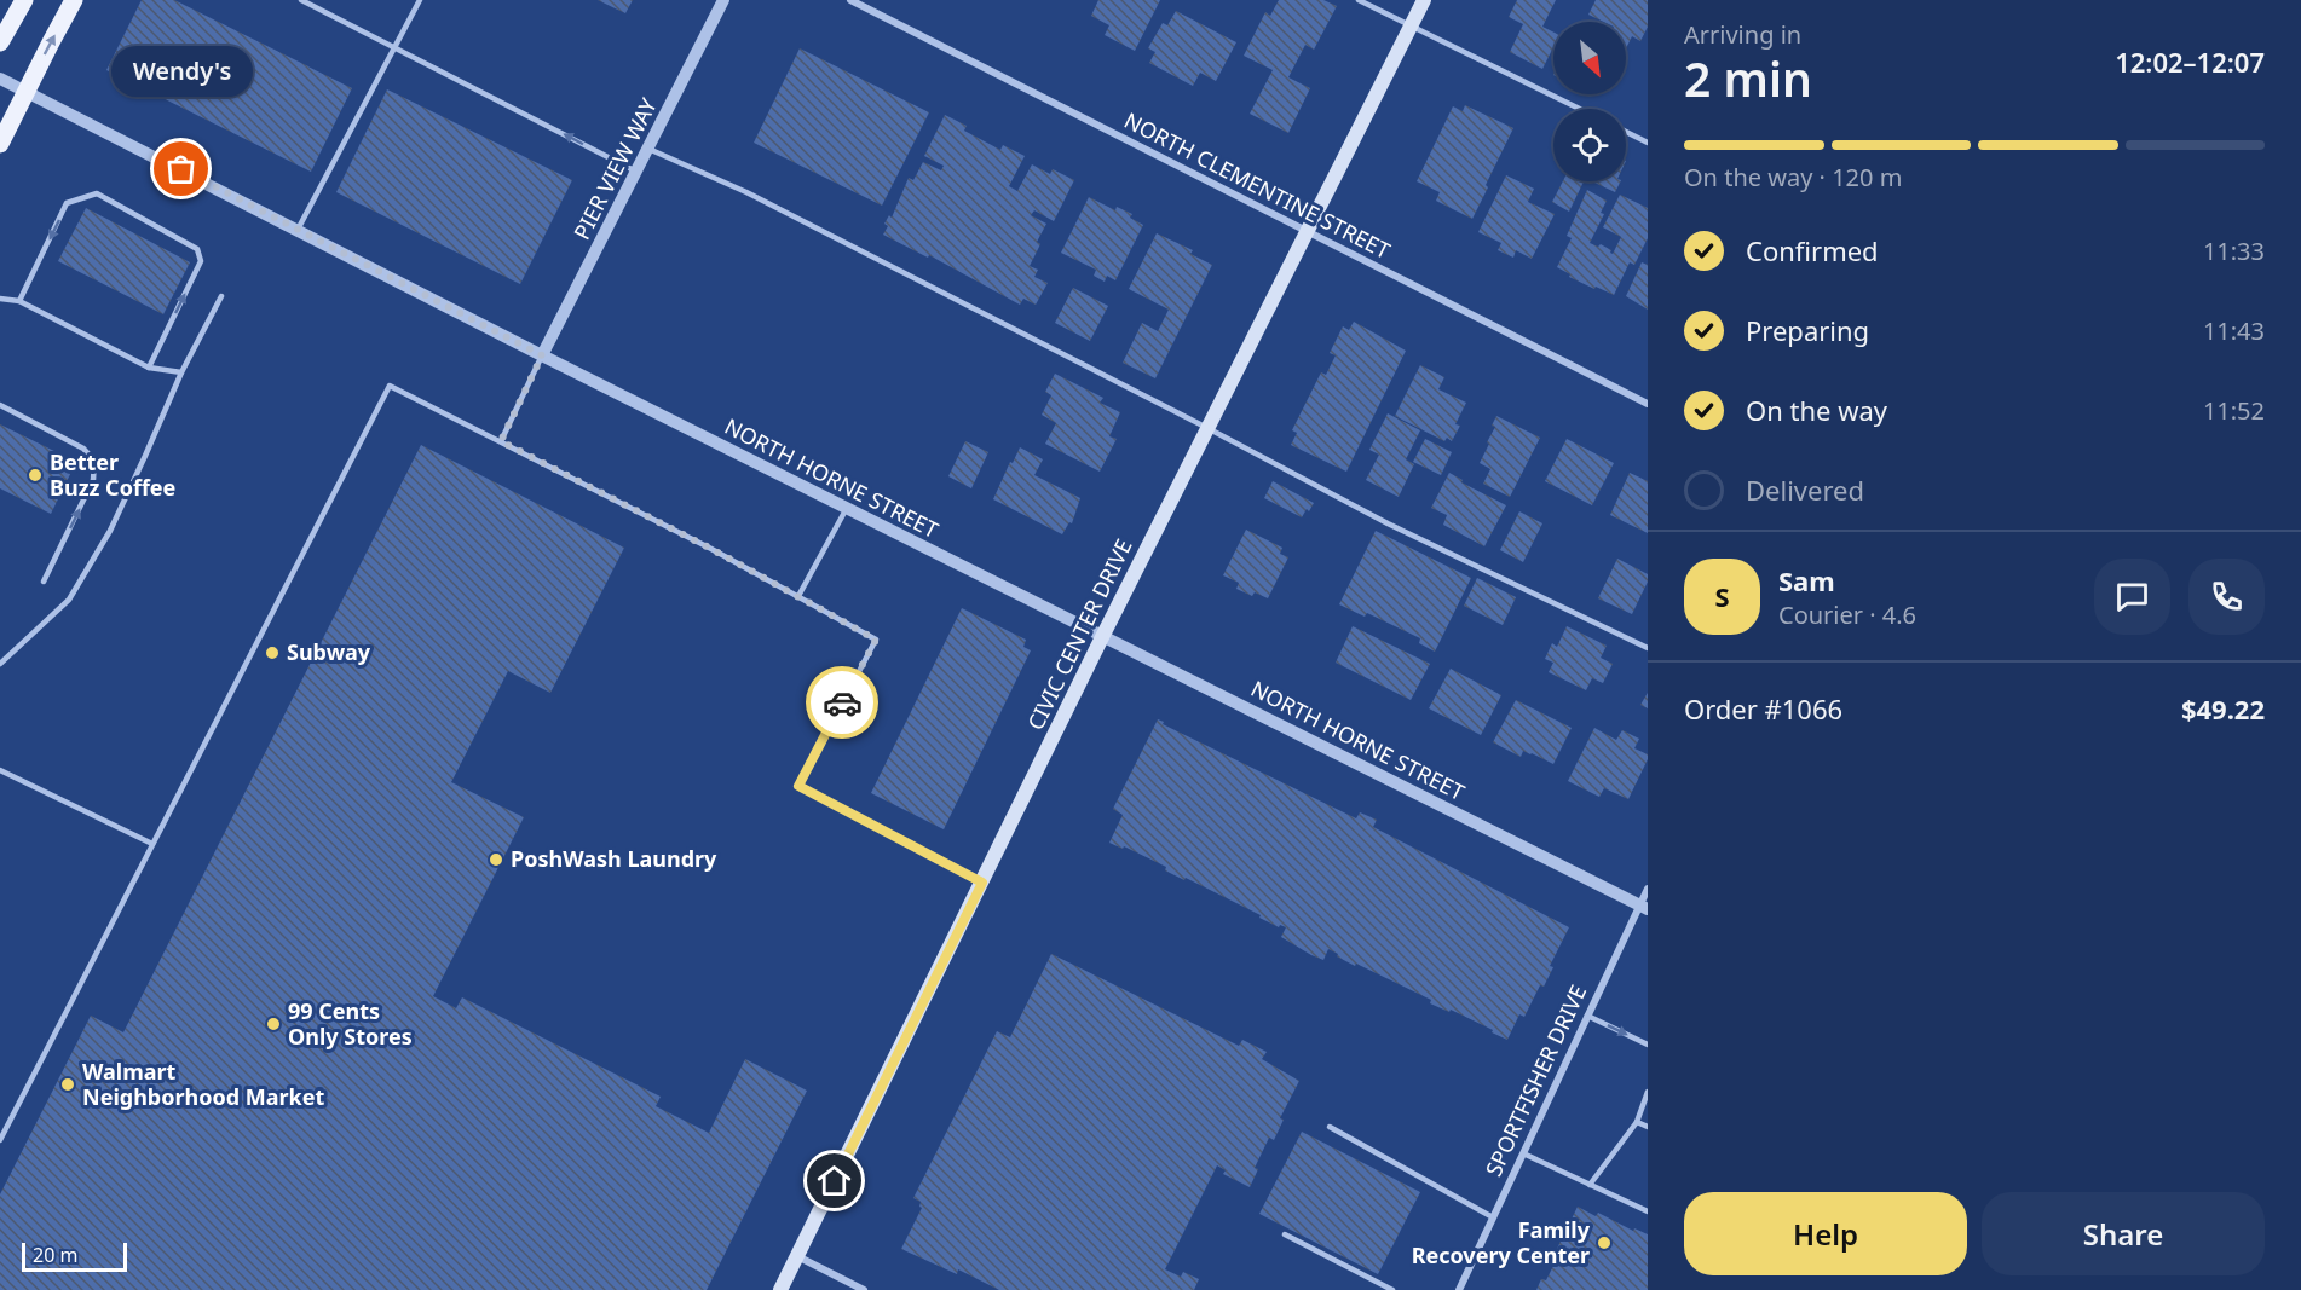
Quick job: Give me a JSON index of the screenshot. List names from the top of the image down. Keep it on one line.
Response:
{"streets":{"main road":["CIVIC CENTER DRIVE"],"street":["PIER VIEW WAY","NORTH CLEMENTINE STREET","NORTH HORNE STREET","SPORTFISHER DRIVE"]},"crossings":[["PIER VIEW WAY","NORTH HORNE STREET"],["NORTH CLEMENTINE STREET","CIVIC CENTER DRIVE"],["NORTH HORNE STREET","CIVIC CENTER DRIVE"],["NORTH HORNE STREET","SPORTFISHER DRIVE"]],"places":["Wendy's","Better Buzz Coffee","Subway","PoshWash Laundry","99 Cents Only Stores","Walmart Neighborhood Market","Family Recovery Center"],"scale_bar":"20 m","north":"bottom right","page":{"heading":["2 min","Arriving in","12:02–12:07"],"panel":["Sam","Courier · 4.6","Order #1066","$49.22"],"bubble":"Wendy's","bar":"On the way · 120 m","list":[["Confirmed","11:33"],["Preparing","11:43"],["On the way","11:52"],"Delivered"],"round":"S","buttons":["Help","Share"],"scale":"20 m"}}
